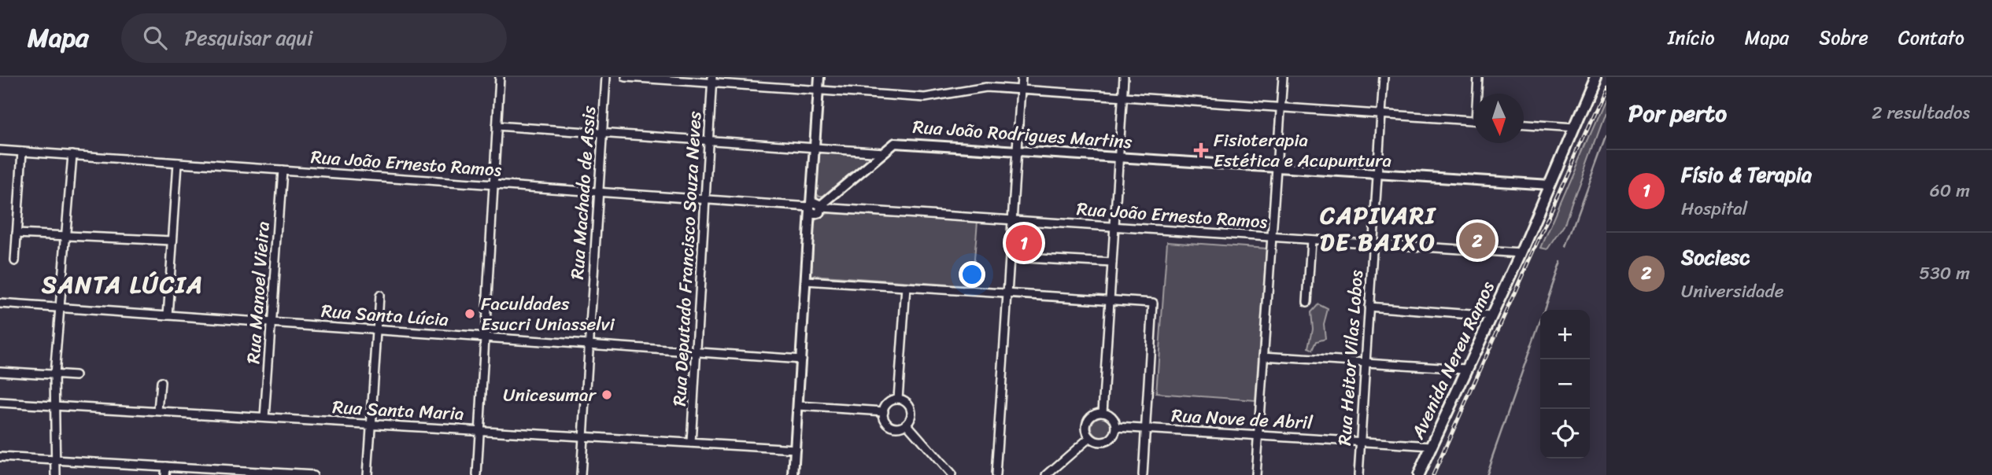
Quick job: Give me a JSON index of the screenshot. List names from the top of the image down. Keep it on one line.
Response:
{"streets":{"main road":["Avenida Nereu Ramos"],"street":["Rua João Rodrigues Martins","Rua João Ernesto Ramos","Rua Machado de Assis","Rua Deputado Francisco Souza Neves","Rua Manoel Vieira","Rua Santa Lúcia","Rua Heitor Vilas Lobos","Rua Santa Maria","Rua Nove de Abril"]},"crossings":[["Rua João Rodrigues Martins","Rua Machado de Assis"],["Rua João Rodrigues Martins","Rua Deputado Francisco Souza Neves"],["Rua João Rodrigues Martins","Rua Heitor Vilas Lobos"],["Rua João Rodrigues Martins","Avenida Nereu Ramos"],["Rua João Ernesto Ramos","Rua Machado de Assis"],["Rua João Ernesto Ramos","Rua Deputado Francisco Souza Neves"],["Rua João Ernesto Ramos","Rua Manoel Vieira"],["Rua João Ernesto Ramos","Rua Heitor Vilas Lobos"],["Rua João Ernesto Ramos","Avenida Nereu Ramos"],["Rua Machado de Assis","Rua Santa Lúcia"],["Rua Machado de Assis","Rua Santa Maria"],["Rua Deputado Francisco Souza Neves","Rua Santa Lúcia"],["Rua Deputado Francisco Souza Neves","Rua Santa Maria"],["Rua Manoel Vieira","Rua Santa Lúcia"],["Rua Manoel Vieira","Rua Santa Maria"],["Rua Heitor Vilas Lobos","Rua Nove de Abril"],["Avenida Nereu Ramos","Rua Nove de Abril"]],"districts":["CAPIVARI DE BAIXO","SANTA LÚCIA"],"places":{"health":["Fisioterapia Estética e Acupuntura"],"other":["Faculdades Esucri Uniasselvi","Unicesumar"]},"north":"bottom","page":{"header":"Mapa","search":"Pesquisar aqui","nav":["Início","Mapa","Sobre","Contato"],"heading":["Por perto","2 resultados"],"list":[{"mark":"1","name":"Físio & Terapia","note":"Hospital","value":"60 m"},{"mark":"2","name":"Sociesc","note":"Universidade","value":"530 m"}],"pins":["2","1"],"map_buttons":["+","−"]}}
